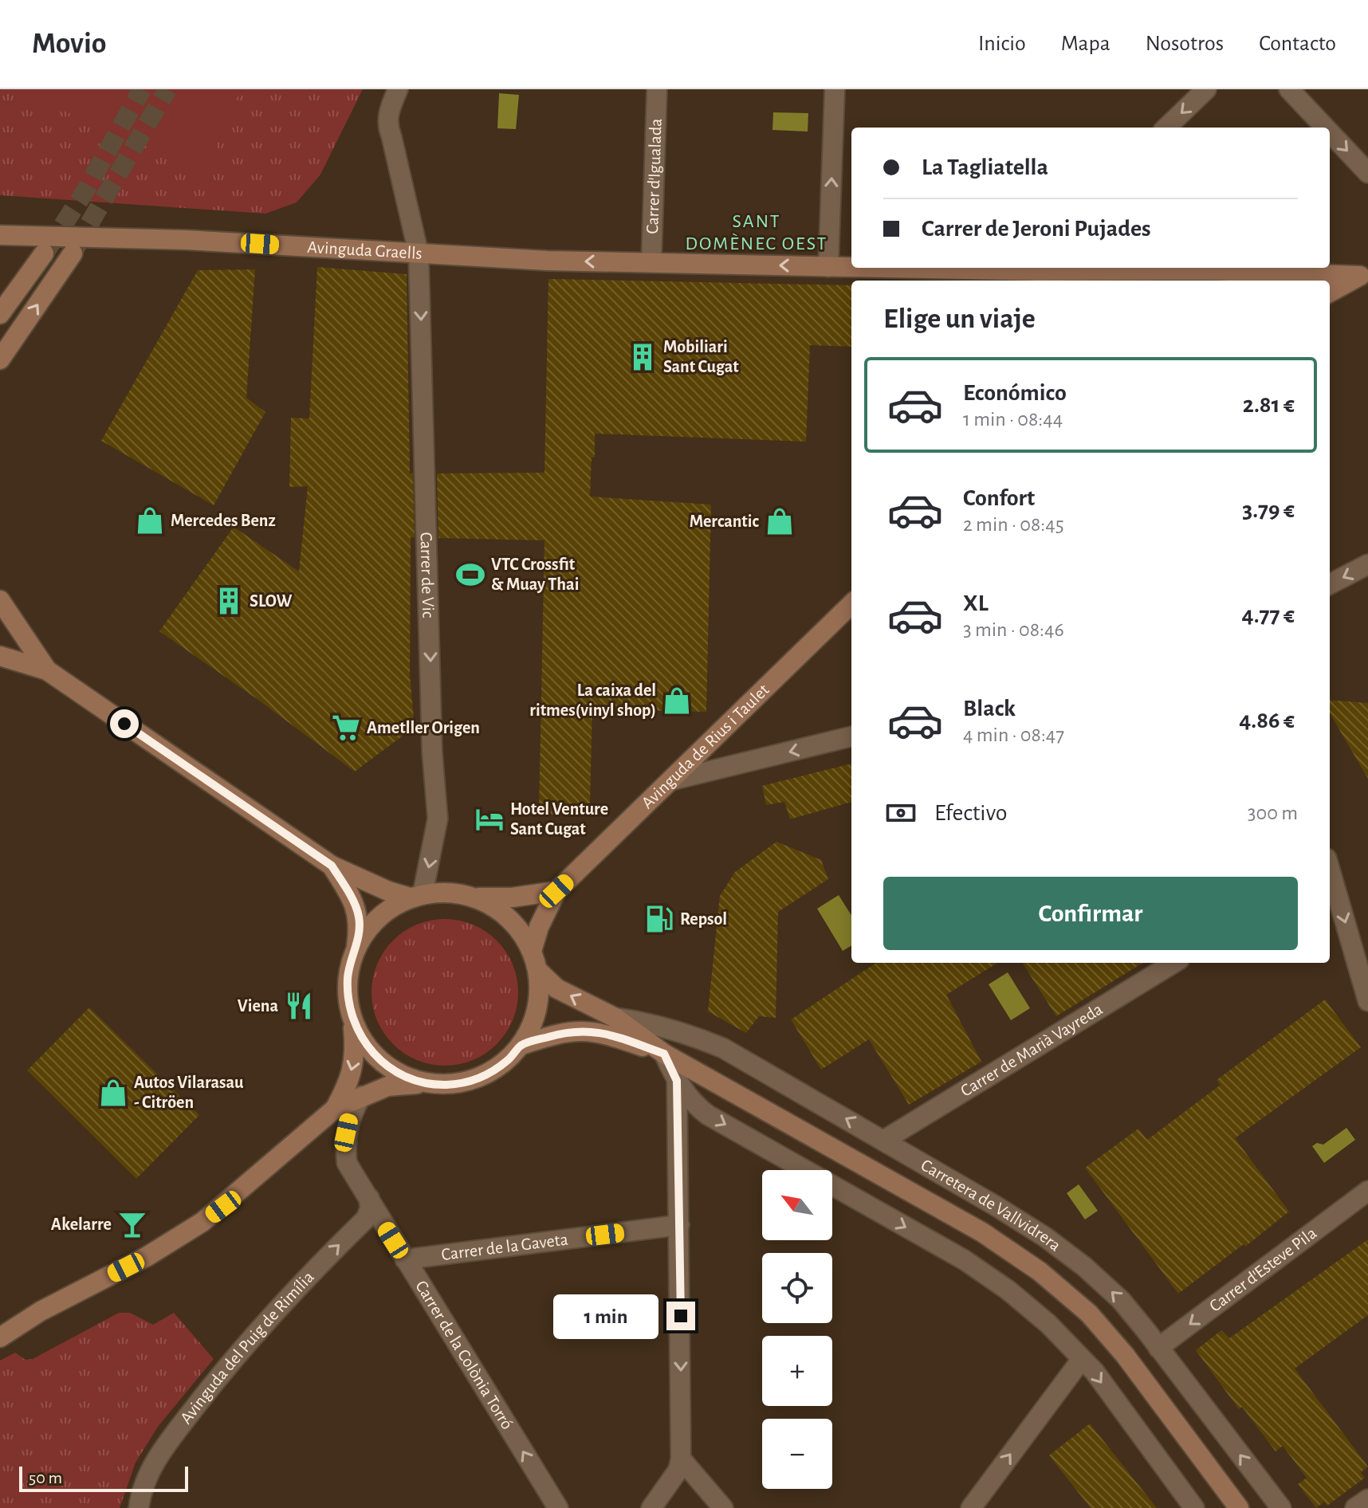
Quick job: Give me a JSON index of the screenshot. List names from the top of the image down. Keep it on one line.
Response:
{"streets":{"main road":["Avinguda Graells","Avinguda de Rius i Taulet","Carretera de Vallvidrera"],"street":["Carrer d'Igualada","Carrer de Vic","Carrer de Marià Vayreda","Carrer de la Gaveta","Carrer d'Esteve Pila","Avinguda del Puig de Rimília","Carrer de la Colònia Torró"]},"crossings":[["Carrer d'Igualada","Avinguda Graells"],["Avinguda Graells","Carrer de Vic"],["Carrer de Vic","Avinguda de Rius i Taulet"],["Carrer de Vic","Carretera de Vallvidrera"],["Avinguda de Rius i Taulet","Carretera de Vallvidrera"],["Carrer de Marià Vayreda","Carretera de Vallvidrera"],["Carretera de Vallvidrera","Carrer d'Esteve Pila"],["Carrer de la Gaveta","Carrer de la Colònia Torró"],["Avinguda del Puig de Rimília","Carrer de la Colònia Torró"]],"one_way":["Carrer de Vic","Carrer d'Esteve Pila","Avinguda del Puig de Rimília","Carrer de la Colònia Torró"],"districts":["SANT DOMÈNEC OEST"],"places":{"building":["Mobiliari Sant Cugat","SLOW"],"shop":["Mercedes Benz","Mercantic","La caixa del ritmes(vinyl shop)","Autos Vilarasau - Citröen"],"sports":["VTC Crossfit & Muay Thai"],"supermarket":["Ametller Origen"],"hotel":["Hotel Venture Sant Cugat"],"fuel station":["Repsol"],"restaurant":["Viena"],"bar":["Akelarre"]},"scale_bar":"50 m","north":"top left","page":{"header":"Movio","nav":["Inicio","Mapa","Nosotros","Contacto"],"banner":["La Tagliatella","Carrer de Jeroni Pujades"],"heading":"Elige un viaje","list":[{"name":"Económico","note":"1 min · 08:44","value":"2.81 €"},{"name":"Confort","note":"2 min · 08:45","value":"3.79 €"},{"name":"XL","note":"3 min · 08:46","value":"4.77 €"},{"name":"Black","note":"4 min · 08:47","value":"4.86 €"}],"pay":["Efectivo","300 m"],"buttons":"Confirmar","map_buttons":["+","−"],"bubble":"1 min","scale":"50 m"}}
